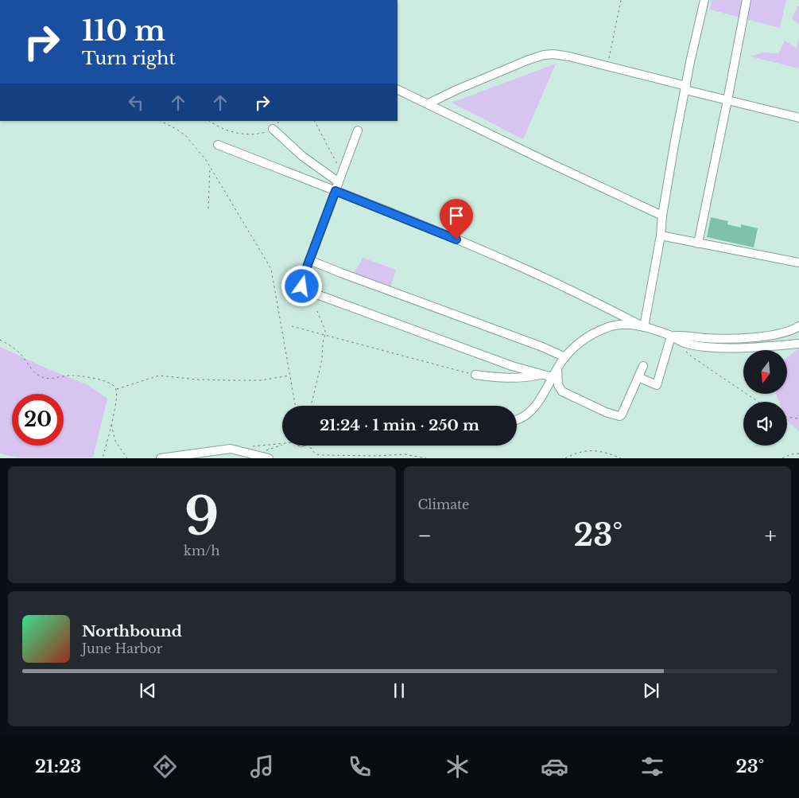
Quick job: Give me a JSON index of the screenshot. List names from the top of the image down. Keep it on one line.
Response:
{"north":"bottom","page":{"turn":["110 m","Turn right"],"limit":"20","trip":"21:24 · 1 min · 250 m","tile":[["9","km/h"],"Climate"],"heat":["−","23°","+"],"song":["Northbound","June Harbor"],"tabs":["21:23","23°"]}}
